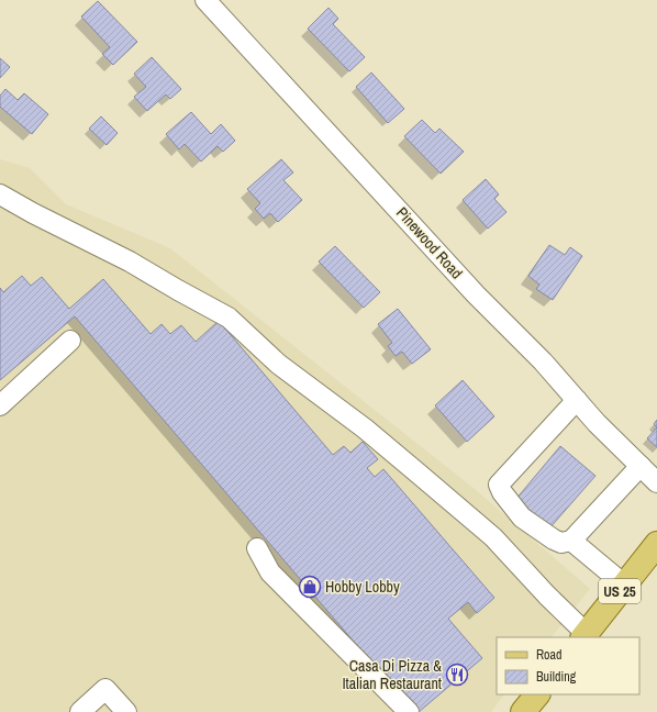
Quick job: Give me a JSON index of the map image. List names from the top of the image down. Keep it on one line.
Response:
{"streets":{"main road":["US 25"],"street":["Pinewood Road"]},"places":{"shop":["Hobby Lobby"],"restaurant":["Casa Di Pizza & Italian Restaurant"]},"legend":["Road","Building"]}
